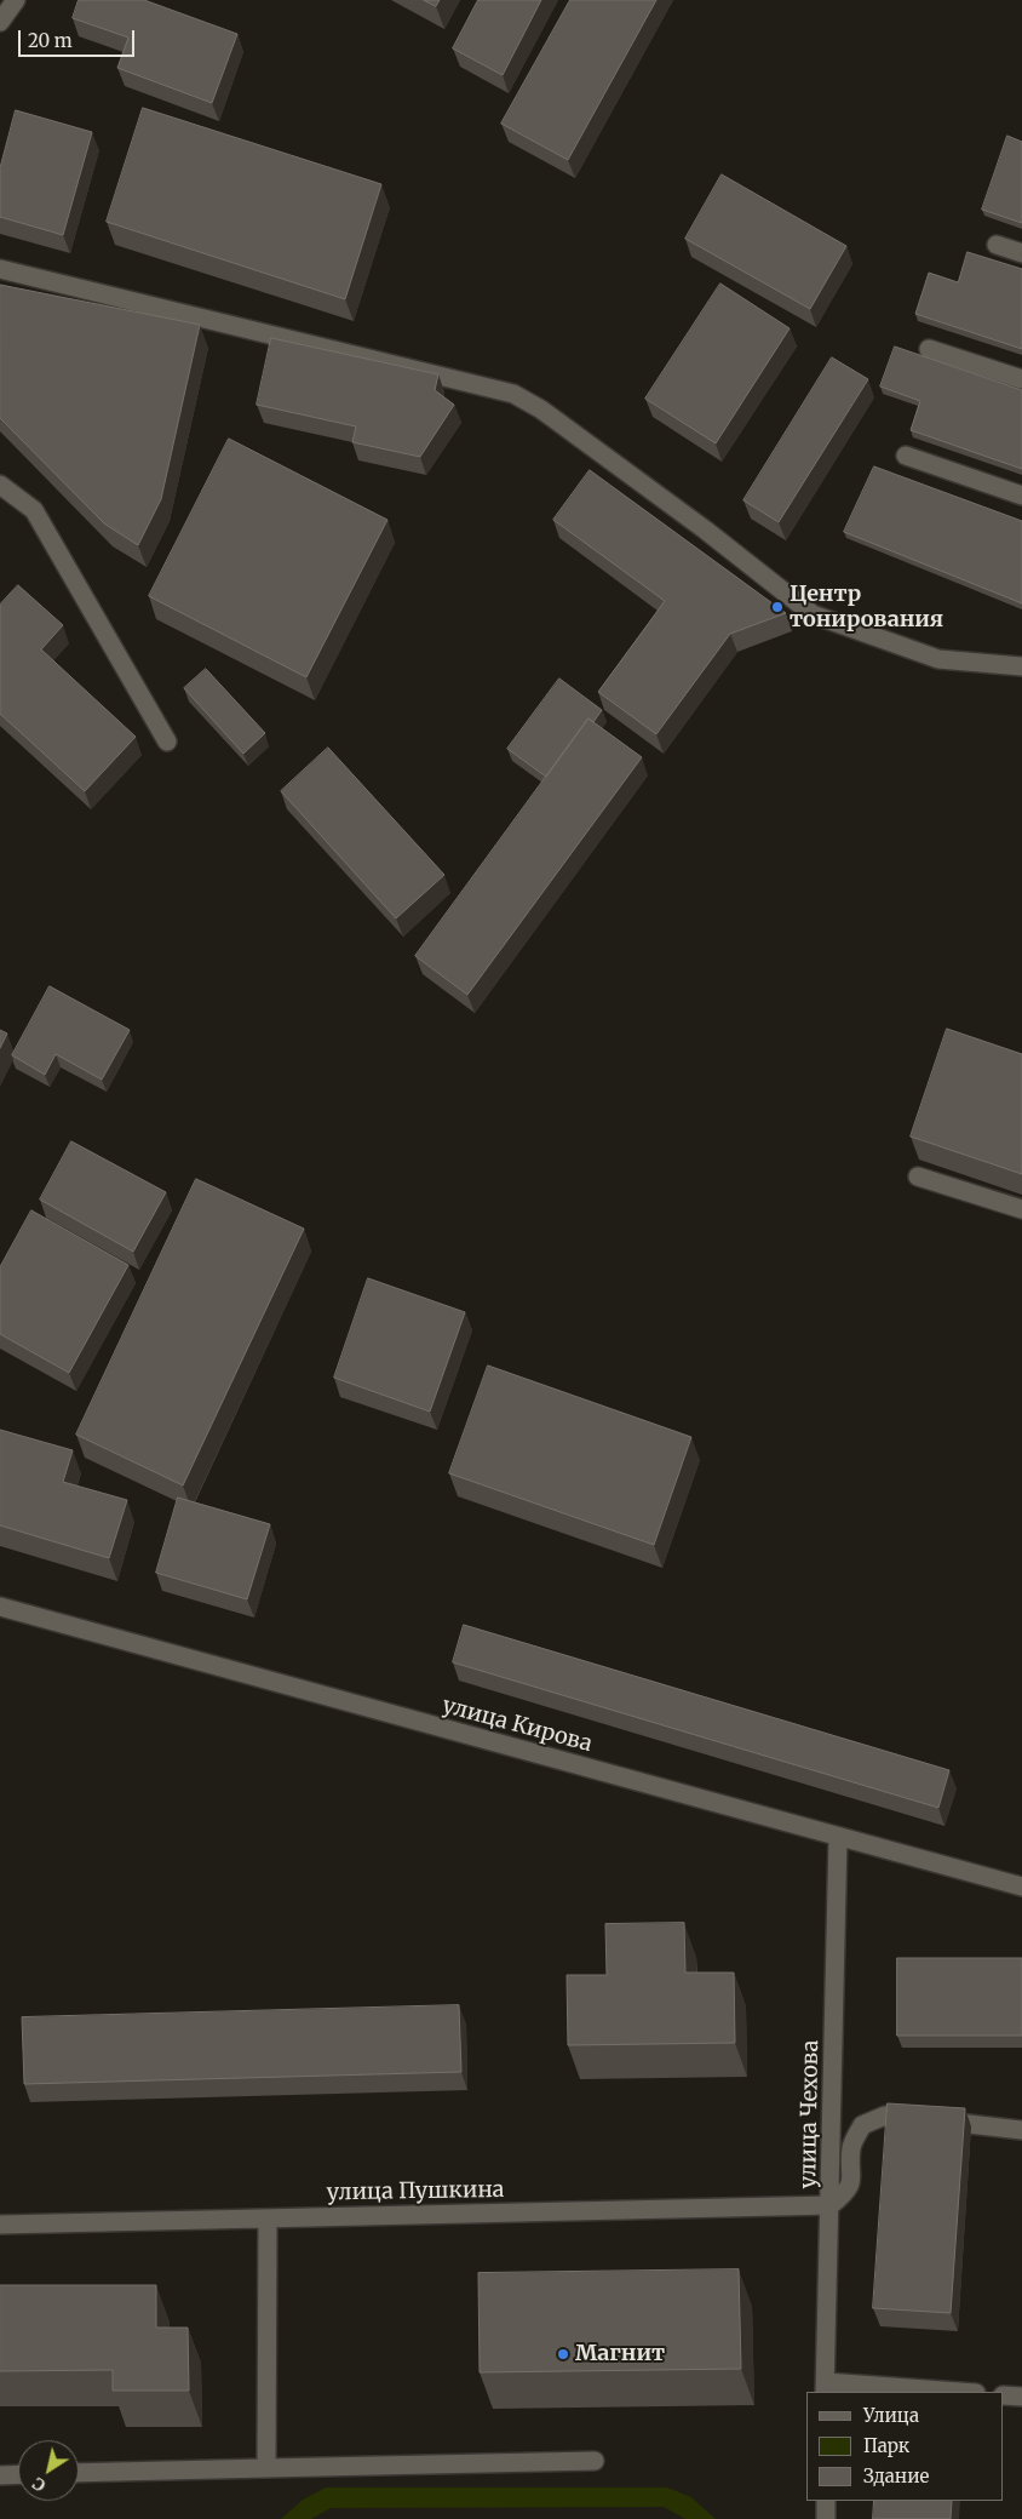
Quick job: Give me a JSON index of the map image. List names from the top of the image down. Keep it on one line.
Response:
{"streets":{"street":["улица Кирова","улица Чехова","улица Пушкина"]},"crossings":[["улица Кирова","улица Чехова"],["улица Чехова","улица Пушкина"]],"places":["Центр тонирования","Магнит"],"legend":["Улица","Парк","Здание"],"scale_bar":"20 m","north":"bottom left"}
